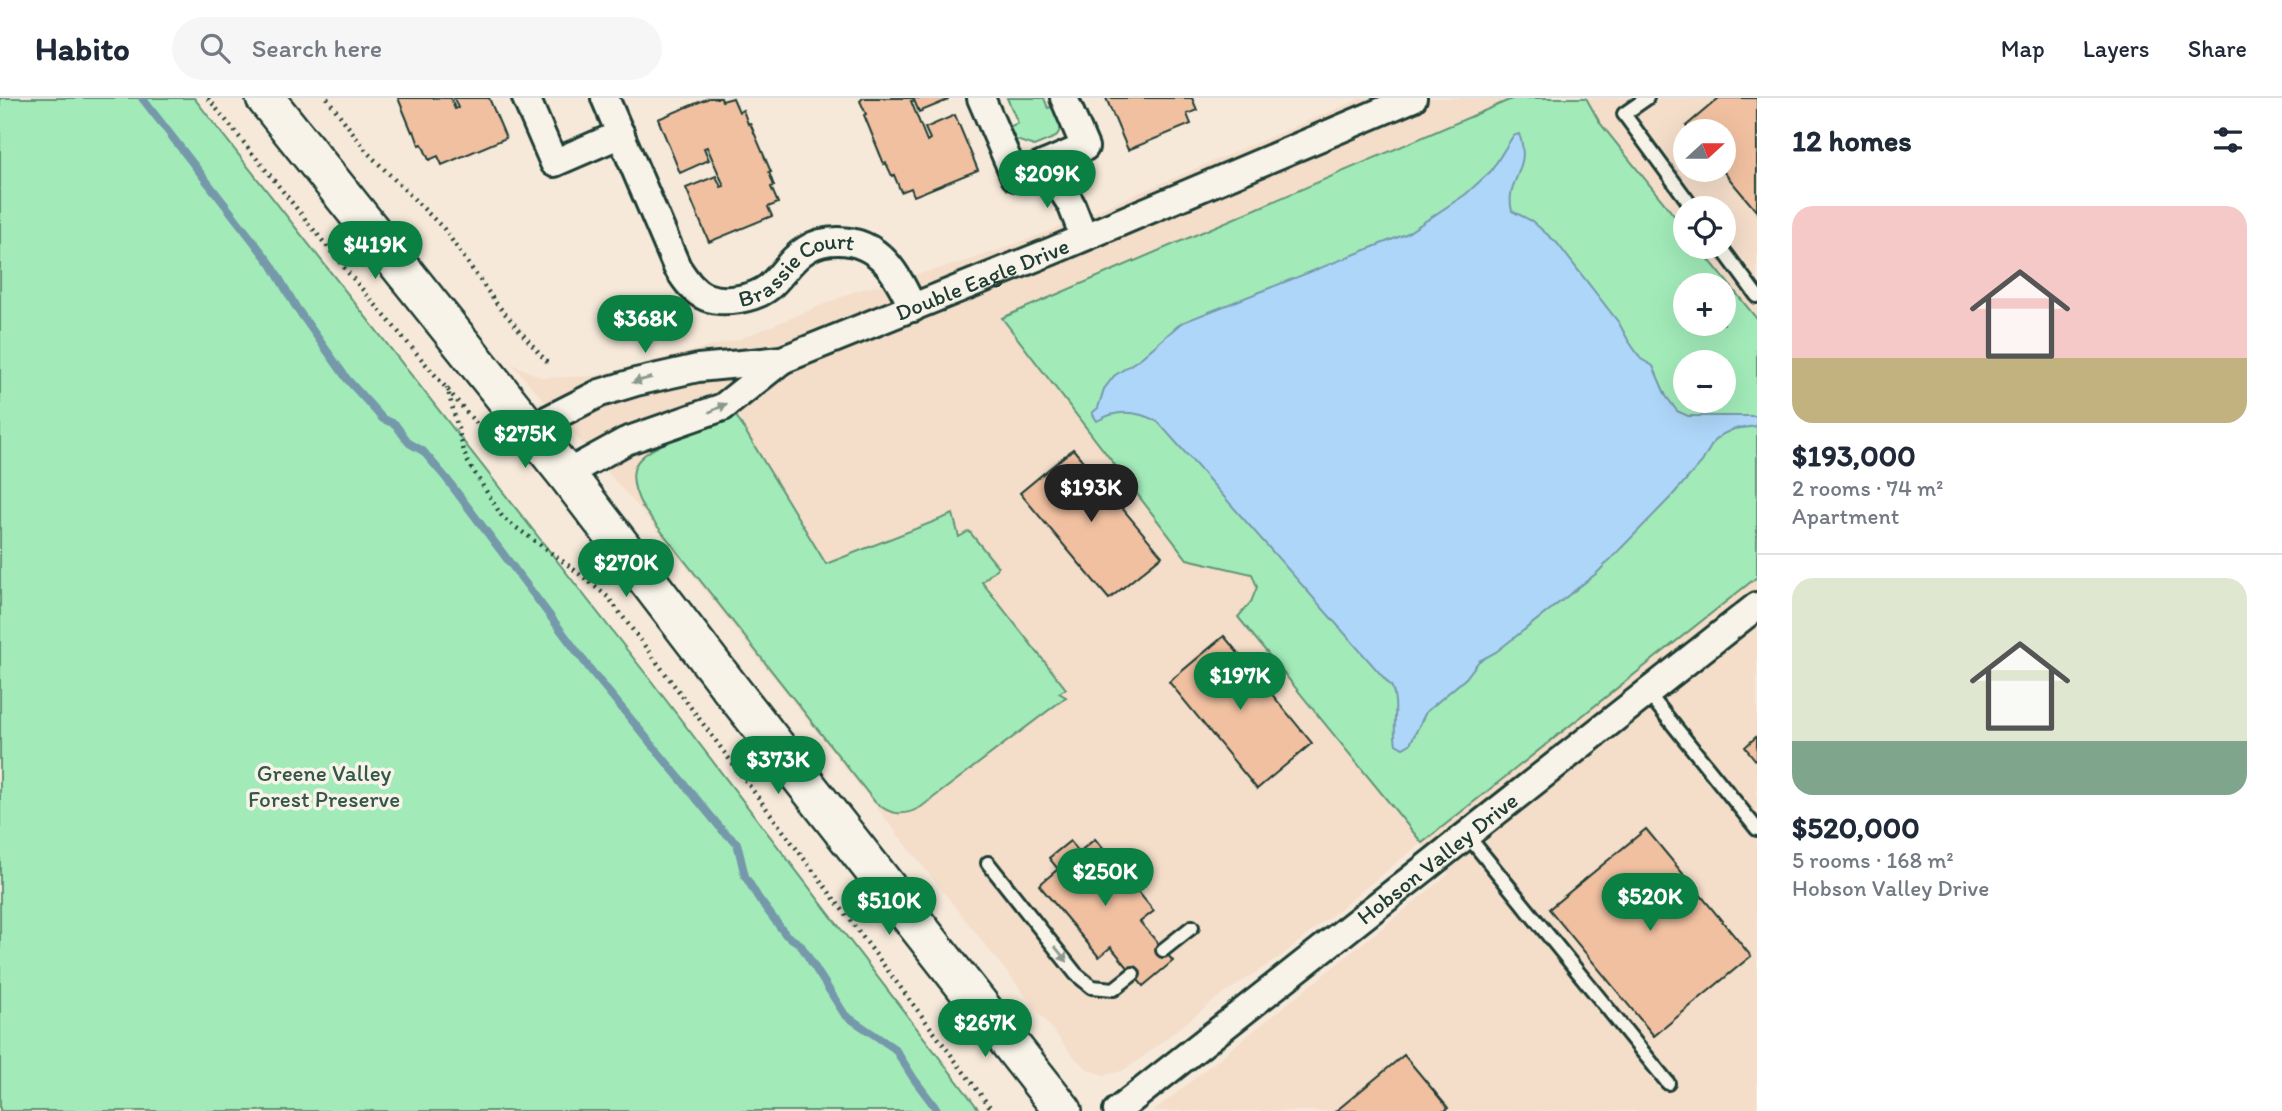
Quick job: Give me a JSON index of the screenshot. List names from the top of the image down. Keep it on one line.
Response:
{"streets":{"street":["Brassie Court","Double Eagle Drive","Hobson Valley Drive"]},"crossings":[["Brassie Court","Double Eagle Drive"]],"parks":["Greene Valley Forest Preserve"],"north":"right","page":{"header":"Habito","search":"Search here","nav":["Map","Layers","Share"],"heading":"12 homes","map_buttons":["+","−"],"price":["$209K","$419K","$368K","$275K","$193K","$270K","$197K","$373K","$250K","$520K","$510K","$267K"],"list":[{"name":"$193,000","note":"2 rooms · 74 m² · Apartment"},{"name":"$520,000","note":"5 rooms · 168 m² · Hobson Valley Drive"}]}}
